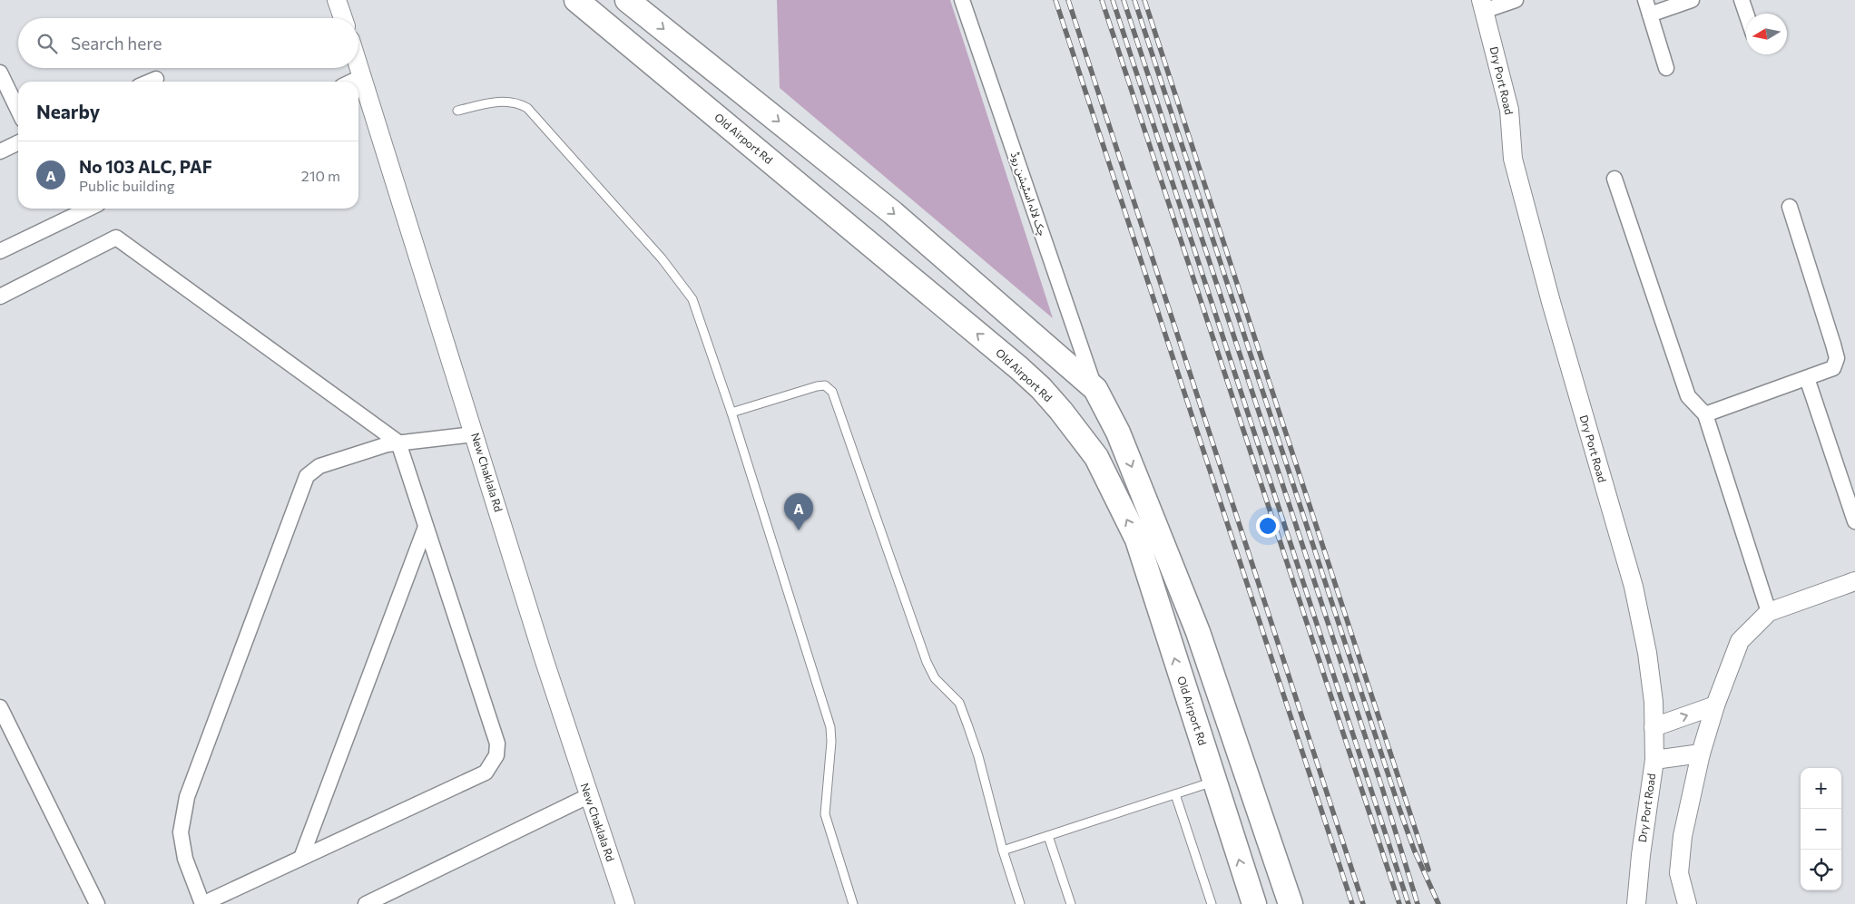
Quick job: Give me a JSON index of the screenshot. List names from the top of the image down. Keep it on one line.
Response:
{"streets":{"main road":["Old Airport Rd"],"street":["Dry Port Road","چک لالہ اسٹیشن روڈ","New Chaklala Rd"]},"north":"left","page":{"search":"Search here","heading":"Nearby","list":[{"mark":"A","name":"No 103 ALC, PAF","note":"Public building","value":"210 m"}],"pins":"A","map_buttons":["+","−"]}}
